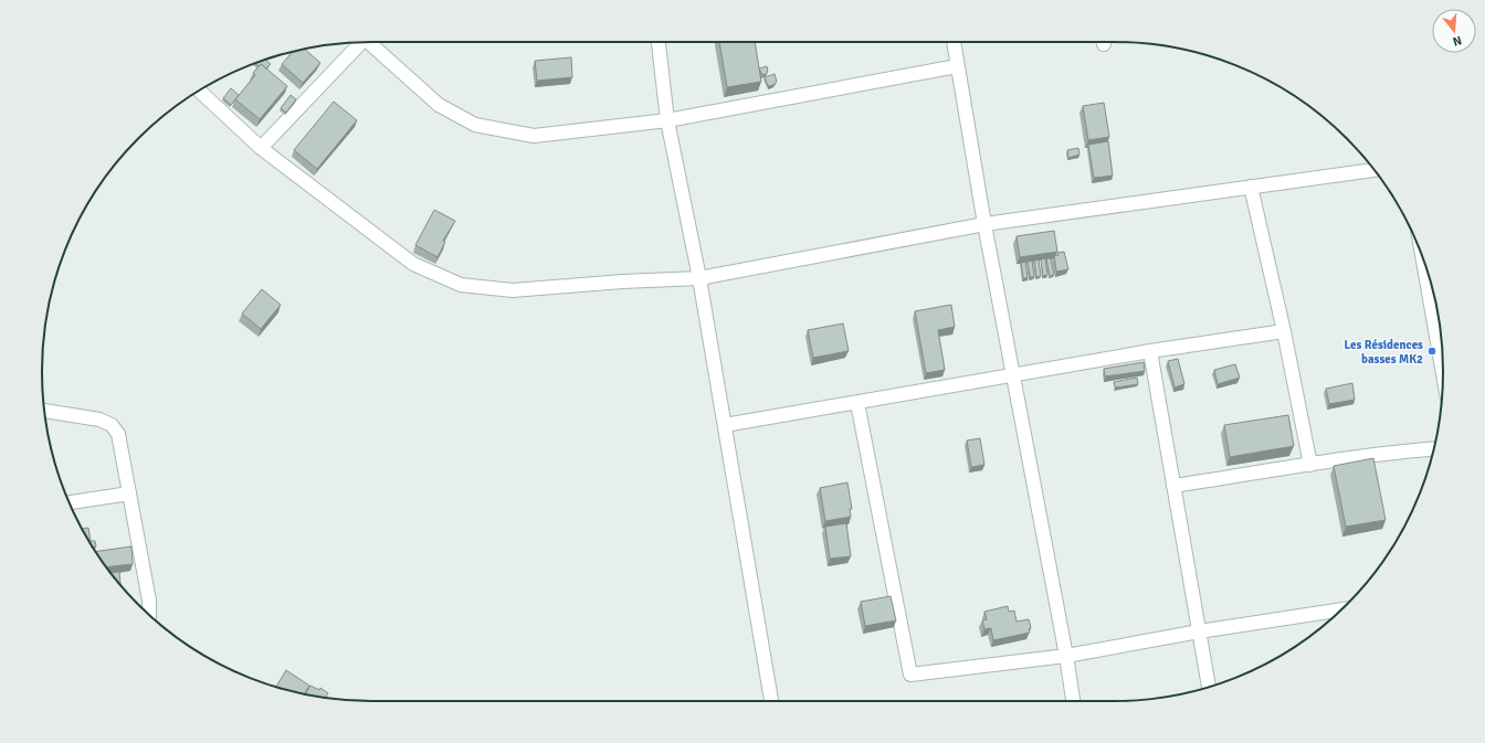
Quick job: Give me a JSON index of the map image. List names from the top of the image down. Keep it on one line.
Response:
{"places":["Les Résidences basses MK2"],"north":"bottom"}
